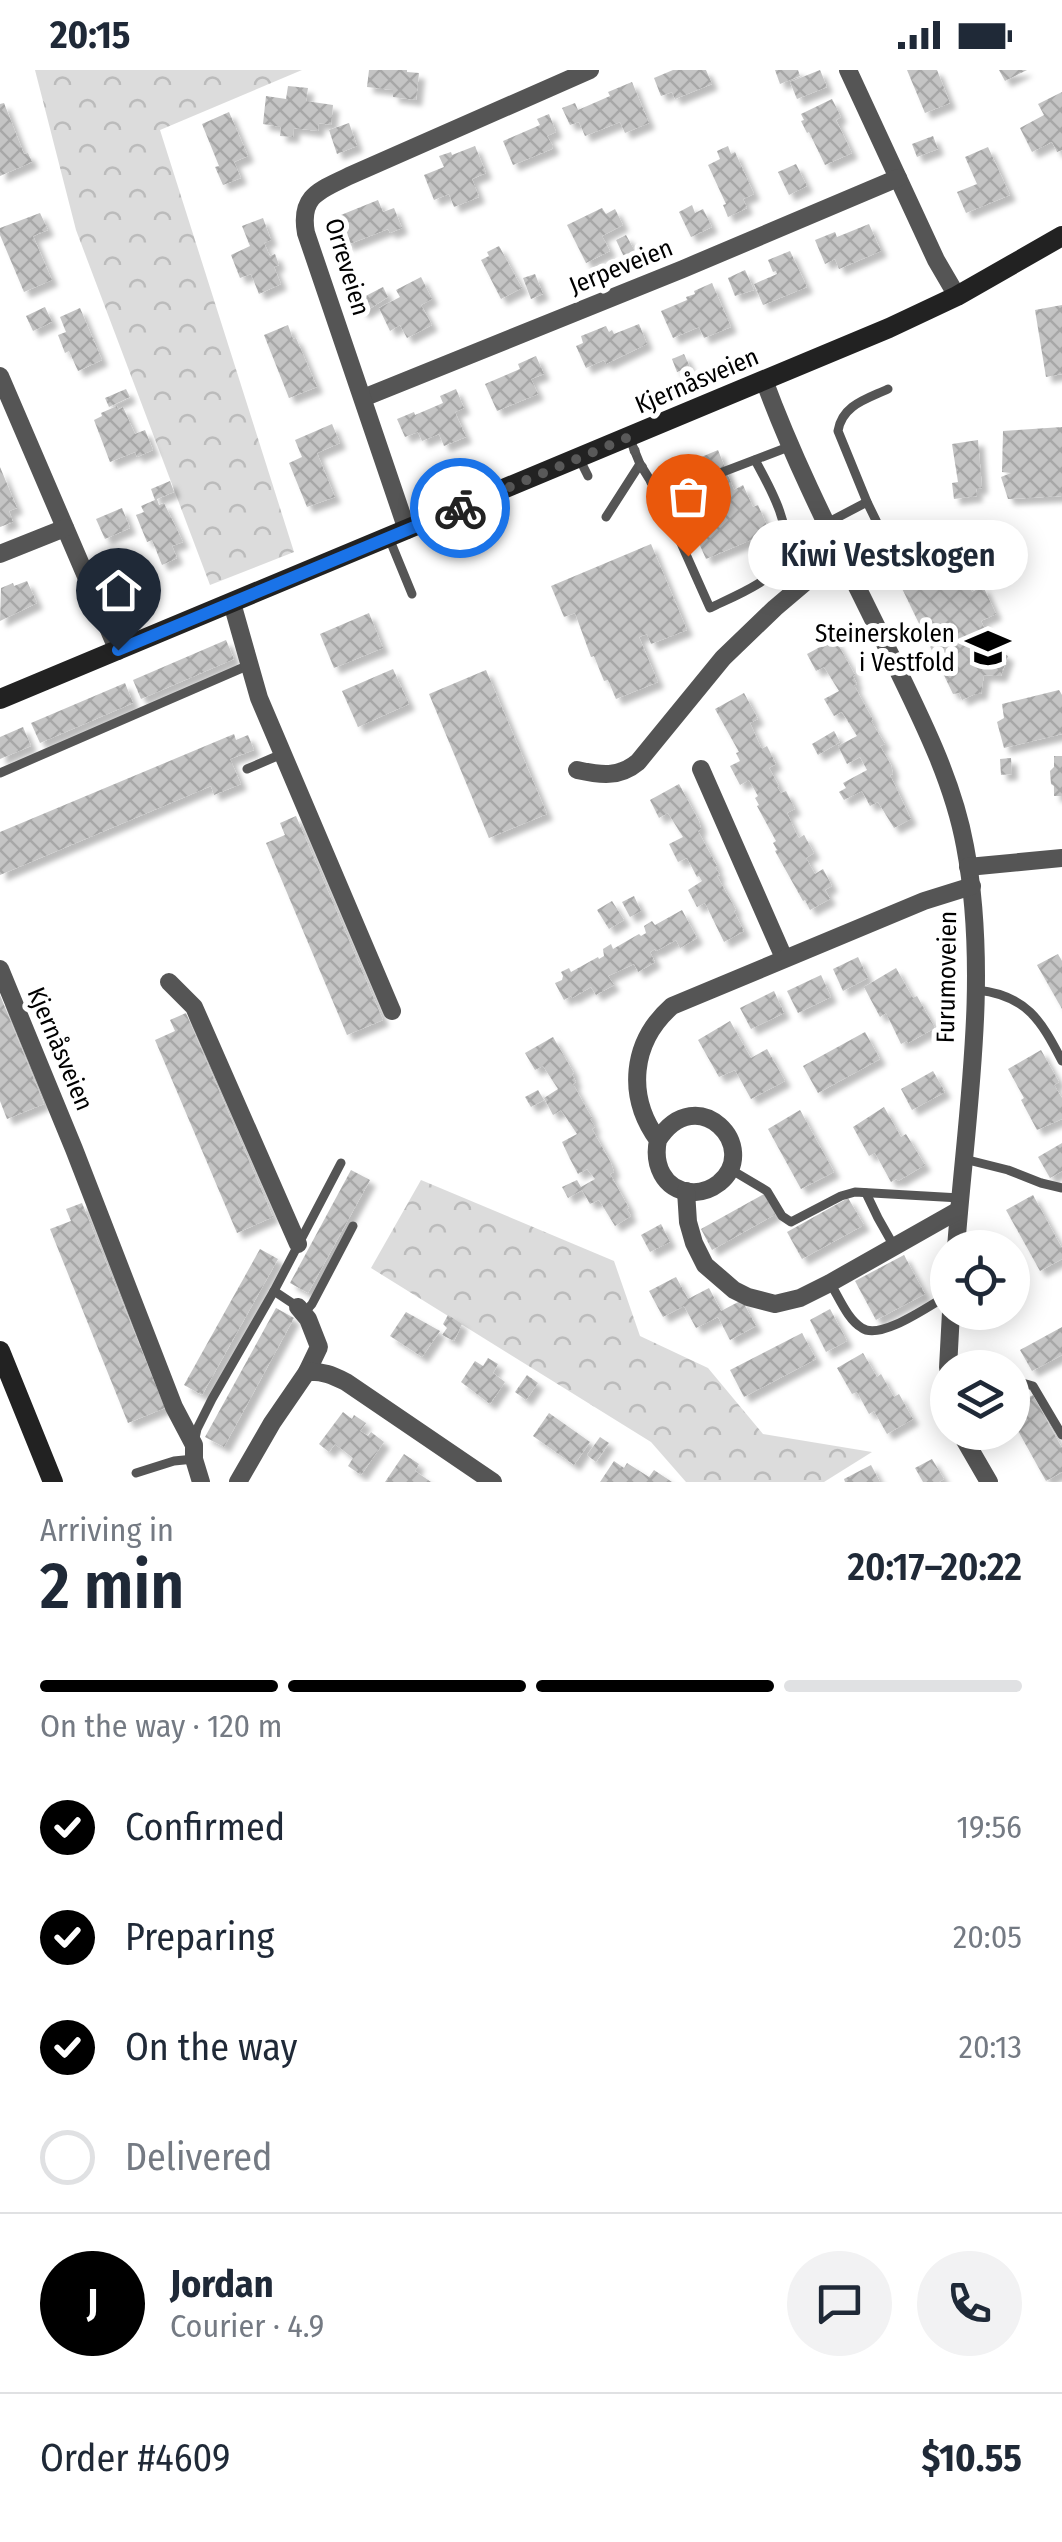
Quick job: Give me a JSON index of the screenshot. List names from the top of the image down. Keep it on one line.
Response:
{"streets":{"main road":["Kjernåsveien"],"street":["Orreveien","Jerpeveien","Furumoveien"]},"crossings":[["Orreveien","Jerpeveien"],["Orreveien","Kjernåsveien"],["Kjernåsveien","Furumoveien"]],"places":{"other":["Kiwi Vestskogen"],"school or university":["Steinerskolen i Vestfold"]},"page":{"status":"20:15","bubble":"Kiwi Vestskogen","heading":["2 min","Arriving in","20:17–20:22"],"panel":["Jordan","Courier · 4.9","Order #4609","$10.55"],"bar":"On the way · 120 m","list":[["Confirmed","19:56"],["Preparing","20:05"],["On the way","20:13"],"Delivered"],"round":"J"}}
